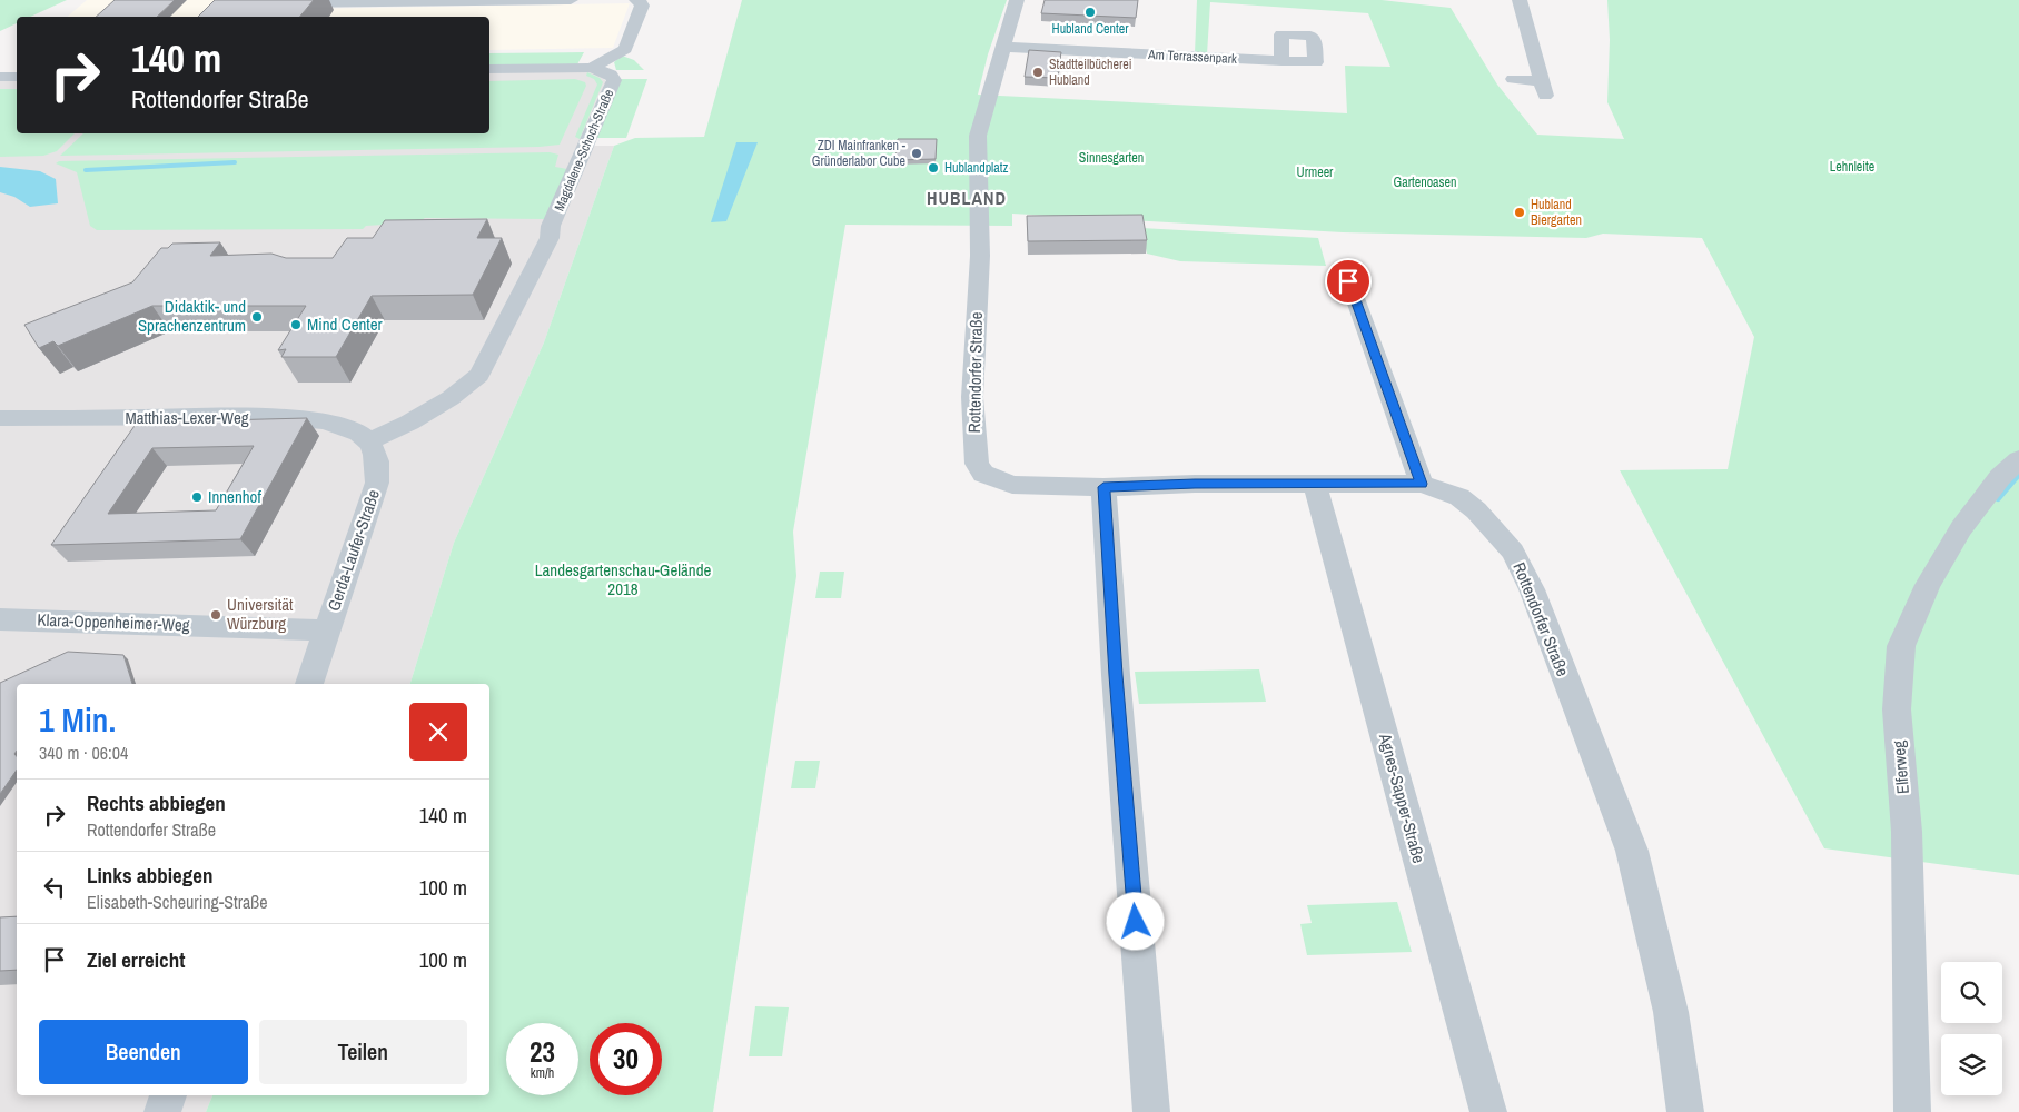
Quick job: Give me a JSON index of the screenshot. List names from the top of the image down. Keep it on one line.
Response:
{"streets":{"street":["Am Terrassenpark","Magdalene-Schoch-Straße","Rottendorfer Straße","Matthias-Lexer-Weg","Gerda-Laufer-Straße","Klara-Oppenheimer-Weg","Elferweg","Agnes-Sapper-Straße"]},"crossings":[["Am Terrassenpark","Rottendorfer Straße"],["Magdalene-Schoch-Straße","Matthias-Lexer-Weg"],["Magdalene-Schoch-Straße","Gerda-Laufer-Straße"],["Rottendorfer Straße","Agnes-Sapper-Straße"],["Matthias-Lexer-Weg","Gerda-Laufer-Straße"],["Gerda-Laufer-Straße","Klara-Oppenheimer-Weg"]],"districts":["HUBLAND"],"parks":["Sinnesgarten","Lehnleite","Urmeer","Gartenoasen","Landesgartenschau-Gelände 2018"],"places":["Hubland Center","Stadtteilbücherei Hubland","ZDI Mainfranken - Gründerlabor Cube","Hublandplatz","Hubland Biergarten","Didaktik- und Sprachenzentrum","Mind Center","Innenhof","Universität Würzburg"],"page":{"turn":["140 m","Rottendorfer Straße"],"heading":["1 Min.","340 m · 06:04"],"list":[{"name":"Rechts abbiegen","note":"Rottendorfer Straße","value":"140 m"},{"name":"Links abbiegen","note":"Elisabeth-Scheuring-Straße","value":"100 m"},{"name":"Ziel erreicht","value":"100 m"}],"buttons":["Beenden","Teilen"],"speed":"23 km/h","limit":"30"}}
